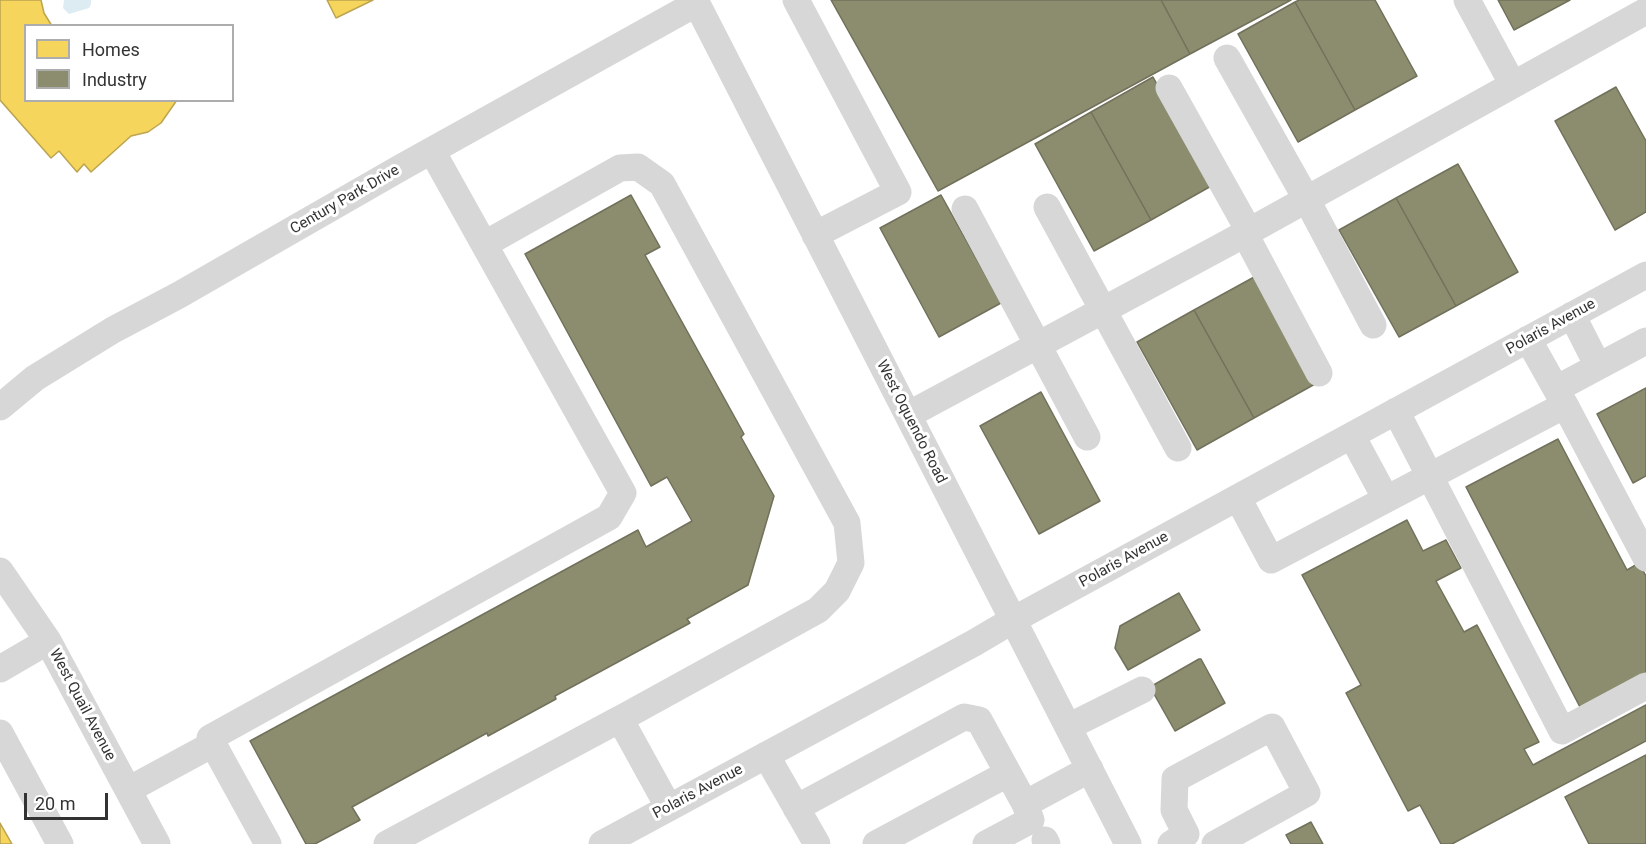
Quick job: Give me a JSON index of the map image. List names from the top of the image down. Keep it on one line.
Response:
{"streets":{"street":["Century Park Drive","Polaris Avenue","West Oquendo Road","West Quail Avenue"]},"crossings":[["Century Park Drive","West Oquendo Road"],["Polaris Avenue","West Oquendo Road"]],"legend":["Homes","Industry"],"scale_bar":"20 m"}
